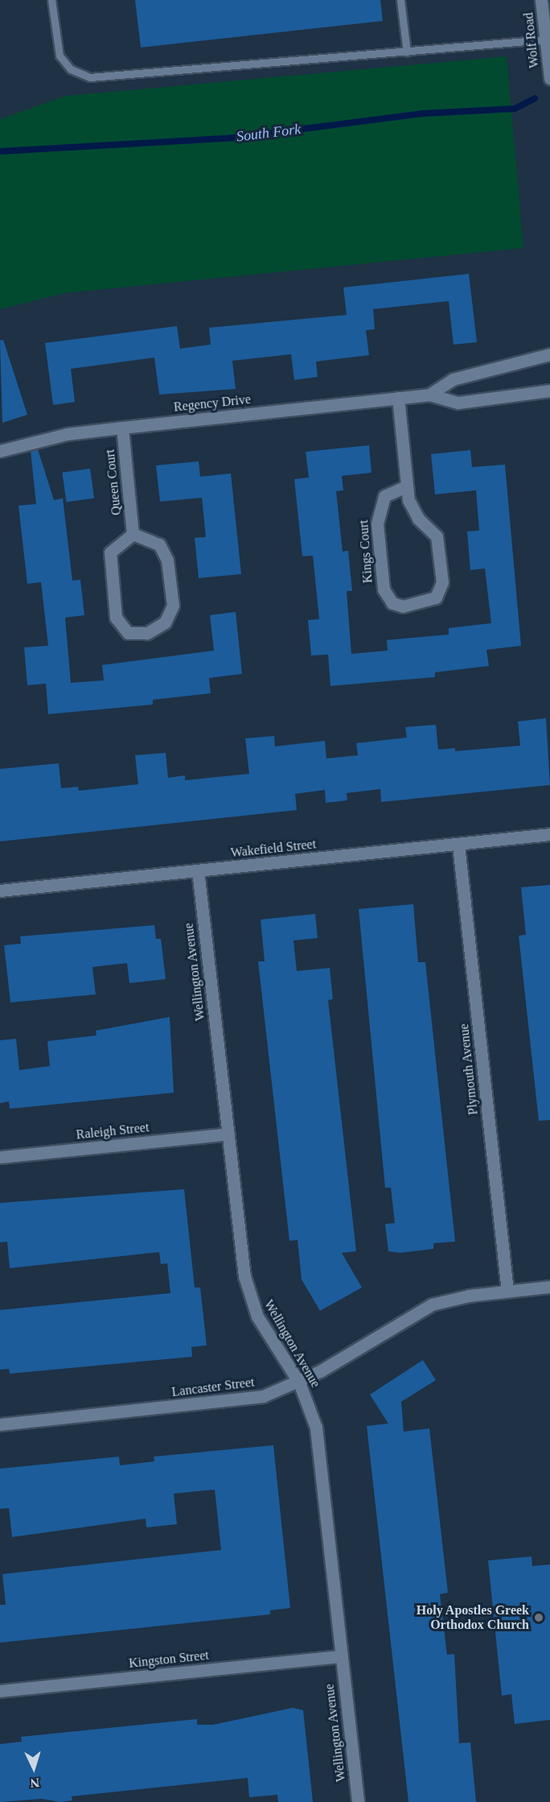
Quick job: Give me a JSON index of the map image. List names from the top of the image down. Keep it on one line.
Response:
{"streets":{"street":["Wolf Road","Regency Drive","Queen Court","Kings Court","Wakefield Street","Wellington Avenue","Plymouth Avenue","Raleigh Street","Lancaster Street","Kingston Street"]},"crossings":[["Regency Drive","Queen Court"],["Regency Drive","Kings Court"],["Wakefield Street","Wellington Avenue"],["Wakefield Street","Plymouth Avenue"],["Wellington Avenue","Raleigh Street"],["Wellington Avenue","Lancaster Street"],["Wellington Avenue","Kingston Street"],["Plymouth Avenue","Lancaster Street"]],"water":["South Fork"],"places":["Holy Apostles Greek Orthodox Church"],"north":"bottom"}
